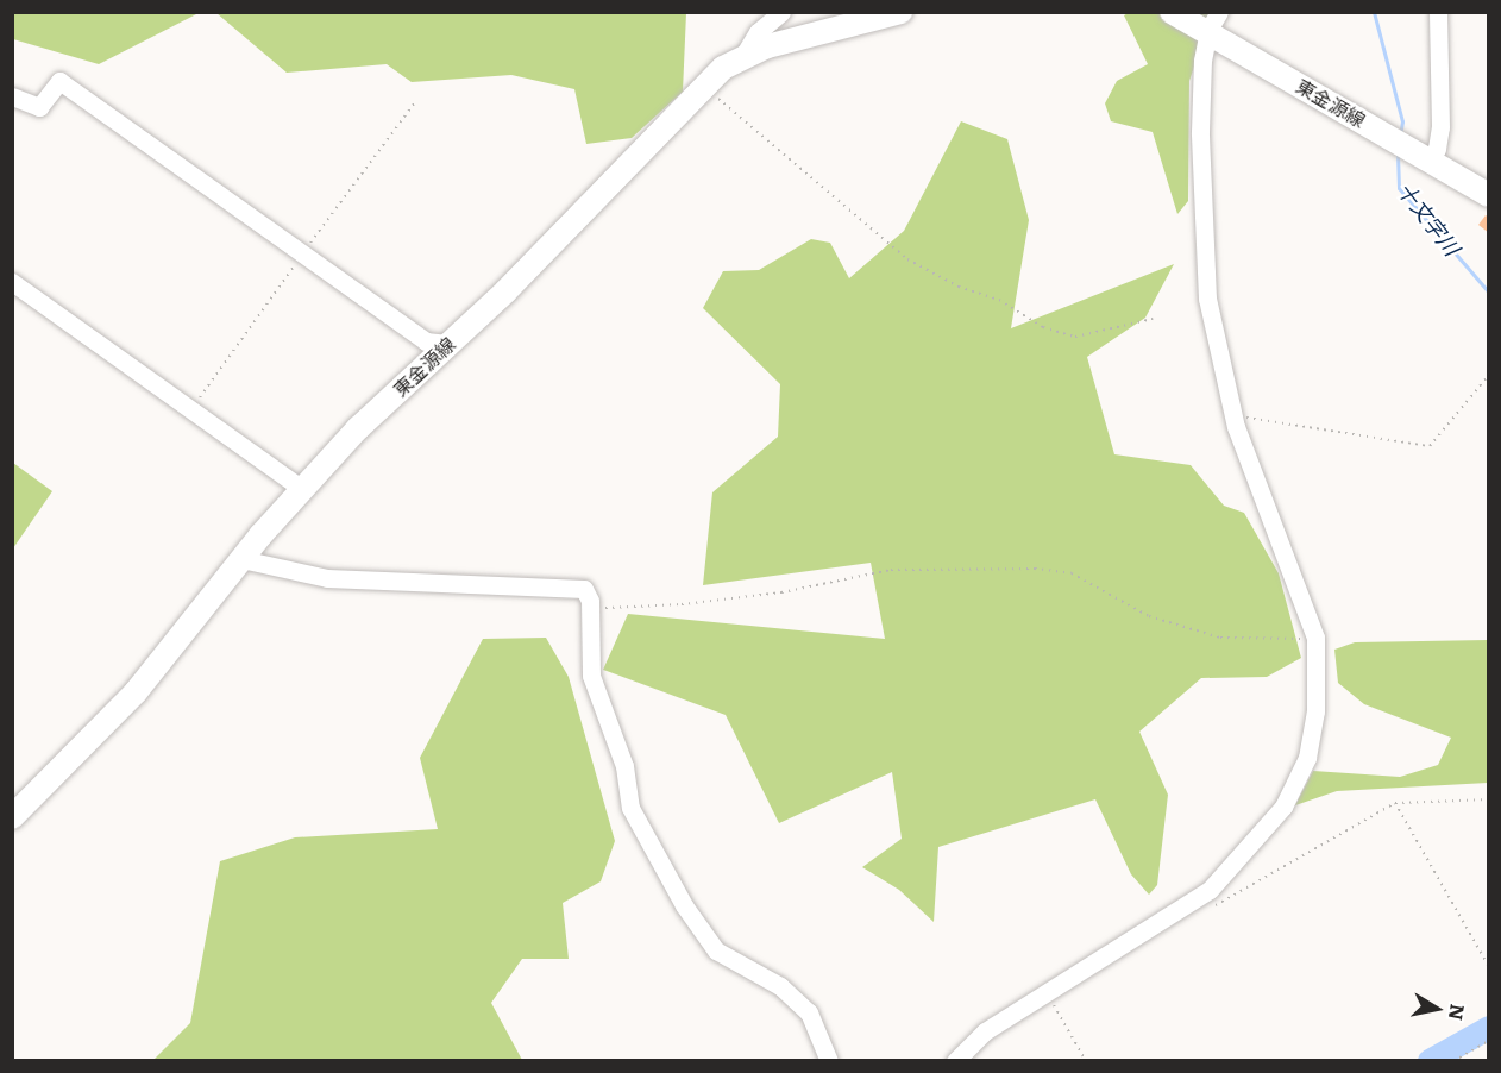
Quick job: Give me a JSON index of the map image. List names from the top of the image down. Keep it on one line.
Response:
{"streets":{"main road":["東金源線"]},"water":["十文字川"],"north":"right"}
